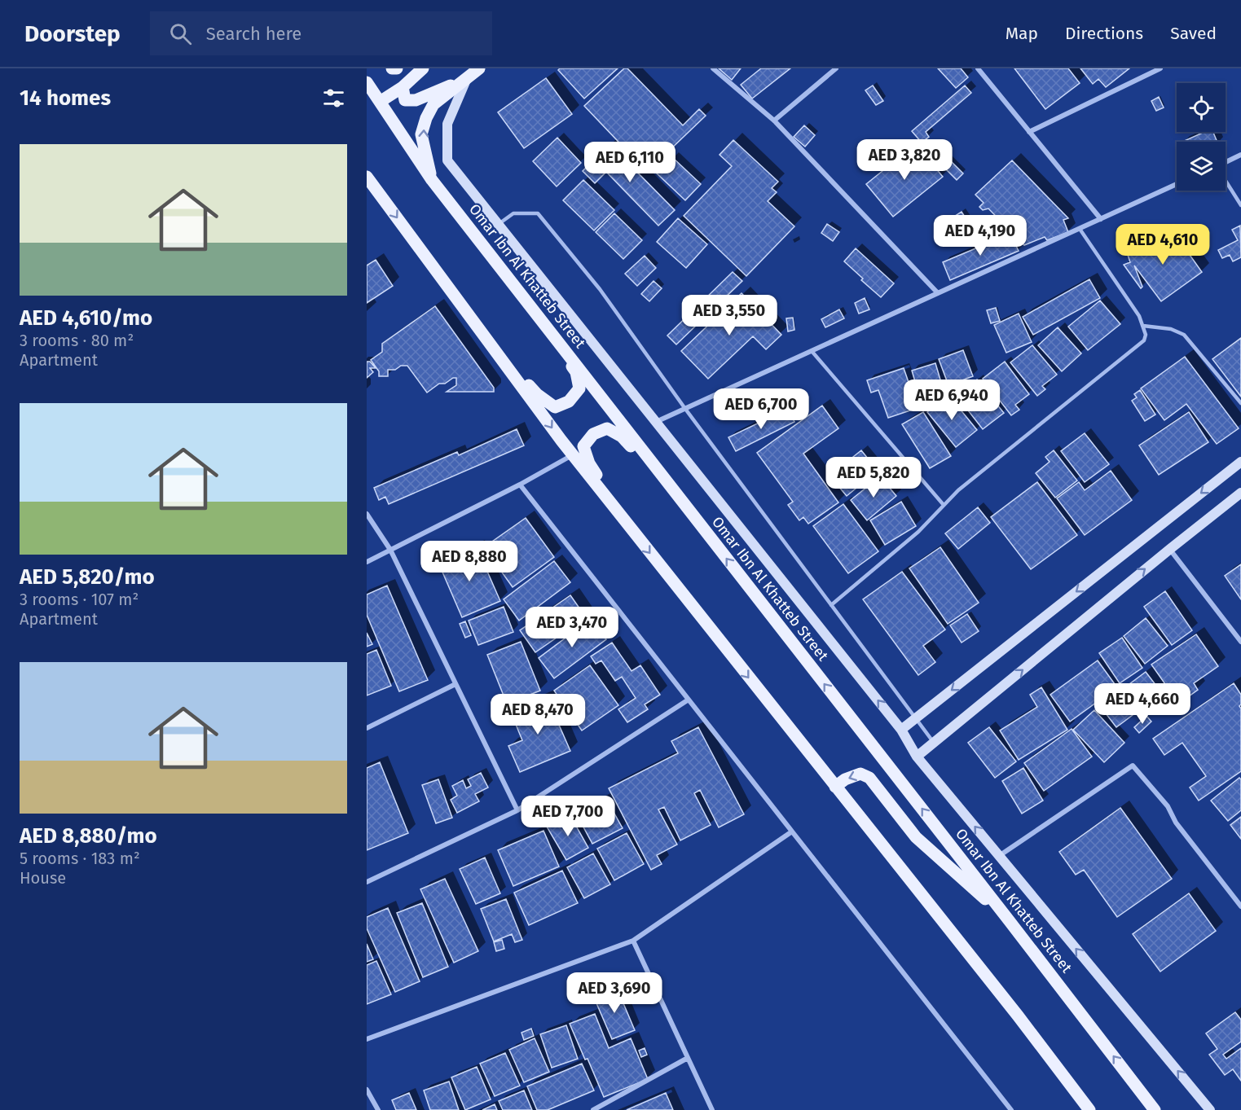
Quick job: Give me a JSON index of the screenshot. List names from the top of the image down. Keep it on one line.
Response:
{"streets":{"main road":["Omar Ibn Al Khatteb Street"]},"page":{"header":"Doorstep","search":"Search here","nav":["Map","Directions","Saved"],"heading":"14 homes","list":[{"name":"AED 4,610/mo","note":"3 rooms · 80 m² · Apartment"},{"name":"AED 5,820/mo","note":"3 rooms · 107 m² · Apartment"},{"name":"AED 8,880/mo","note":"5 rooms · 183 m² · House"}],"price":["AED 3,820","AED 6,110","AED 4,190","AED 4,610","AED 3,550","AED 6,940","AED 6,700","AED 5,820","AED 8,880","AED 3,470","AED 4,660","AED 8,470","AED 7,700","AED 3,690"]}}
